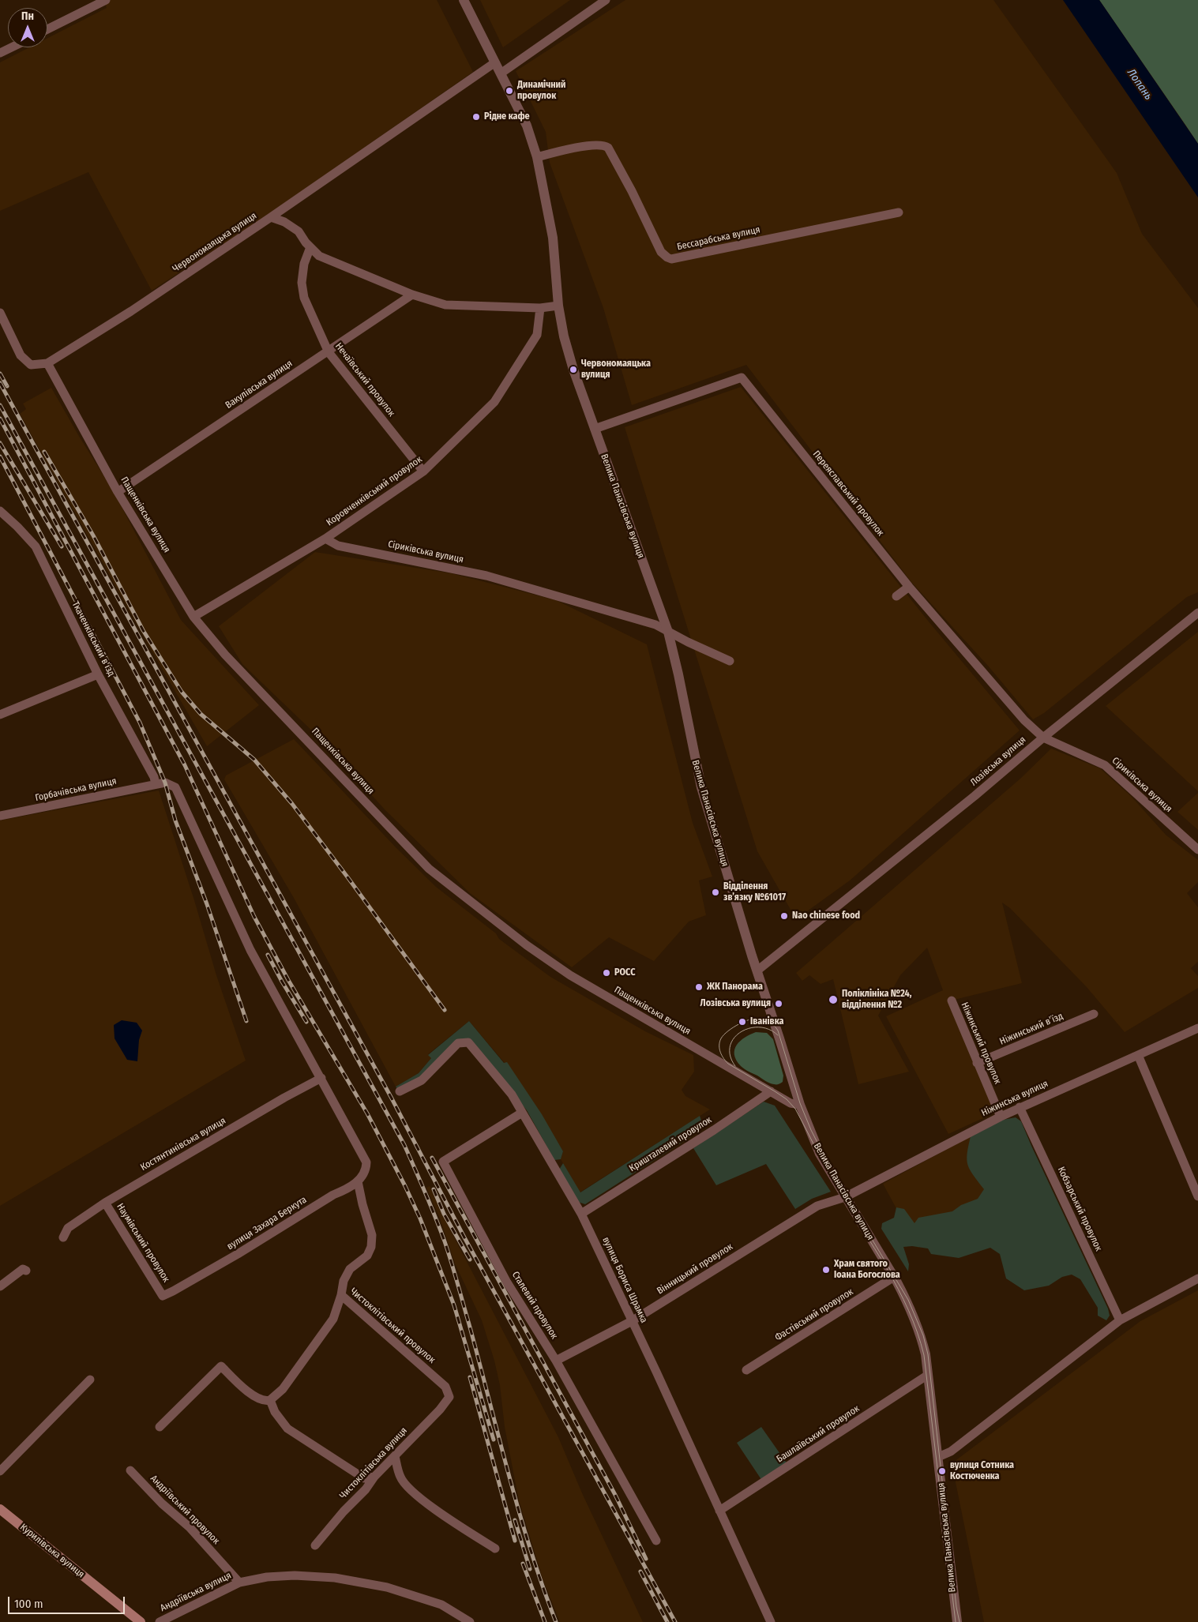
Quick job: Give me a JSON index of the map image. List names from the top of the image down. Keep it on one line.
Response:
{"streets":{"main road":["Курилівська вулиця"],"street":["Бессарабська вулиця","Червономаяцька вулиця","Нечаївський провулок","Вакулівська вулиця","Коровченківський провулок","Переяславський провулок","Велика Панасівська вулиця","Пащенківська вулиця","Сіриківська вулиця","Ткаченківський в'їзд","Лозівська вулиця","Горбачівська вулиця","Ніжинський в’їзд","Ніжинський провулок","Ніжинська вулиця","Костянтинівська вулиця","Кришталевий провулок","Кобзарський провулок","вулиця Захара Беркута","Наумівський провулок","Вінницький провулок","вулиця Бориса Шрамка","Сталевий провулок","Фастівський провулок","Чистоклітівський провулок","Башлаївський провулок","Чистоклітівська вулиця","Андріївський провулок","Андріївська вулиця"]},"crossings":[["Бессарабська вулиця","Велика Панасівська вулиця"],["Червономаяцька вулиця","Нечаївський провулок"],["Червономаяцька вулиця","Вакулівська вулиця"],["Червономаяцька вулиця","Коровченківський провулок"],["Червономаяцька вулиця","Велика Панасівська вулиця"],["Червономаяцька вулиця","Пащенківська вулиця"],["Нечаївський провулок","Вакулівська вулиця"],["Нечаївський провулок","Коровченківський провулок"],["Вакулівська вулиця","Пащенківська вулиця"],["Коровченківський провулок","Сіриківська вулиця"],["Переяславський провулок","Велика Панасівська вулиця"],["Переяславський провулок","Сіриківська вулиця"],["Переяславський провулок","Лозівська вулиця"],["Велика Панасівська вулиця","Пащенківська вулиця"],["Велика Панасівська вулиця","Сіриківська вулиця"],["Велика Панасівська вулиця","Лозівська вулиця"],["Велика Панасівська вулиця","Ніжинська вулиця"],["Велика Панасівська вулиця","Вінницький провулок"],["Велика Панасівська вулиця","Фастівський провулок"],["Велика Панасівська вулиця","Башлаївський провулок"],["Пащенківська вулиця","Кришталевий провулок"],["Сіриківська вулиця","Лозівська вулиця"],["Ткаченківський в'їзд","Горбачівська вулиця"],["Горбачівська вулиця","Костянтинівська вулиця"],["Горбачівська вулиця","вулиця Захара Беркута"],["Горбачівська вулиця","Чистоклітівський провулок"],["Ніжинський в’їзд","Ніжинський провулок"],["Ніжинський провулок","Ніжинська вулиця"],["Ніжинська вулиця","Кобзарський провулок"],["Ніжинська вулиця","Вінницький провулок"],["Костянтинівська вулиця","Наумівський провулок"],["Кришталевий провулок","вулиця Бориса Шрамка"],["вулиця Захара Беркута","Наумівський провулок"],["вулиця Захара Беркута","Чистоклітівський провулок"],["Вінницький провулок","вулиця Бориса Шрамка"],["Вінницький провулок","Сталевий провулок"],["вулиця Бориса Шрамка","Сталевий провулок"],["вулиця Бориса Шрамка","Башлаївський провулок"],["Чистоклітівський провулок","Чистоклітівська вулиця"],["Андріївський провулок","Андріївська вулиця"]],"water":["Лопань"],"places":["Динамічний провулок","Рідне кафе","Червономаяцька вулиця","Відділення зв’язку №61017","Nao chinese food","РОСС","ЖК Панорама","Поліклініка №24, відділення №2","Лозівська вулиця","Іванівка","Храм святого Іоана Богослова","вулиця Сотника Костюченка"],"scale_bar":"100 m","north":"top"}
